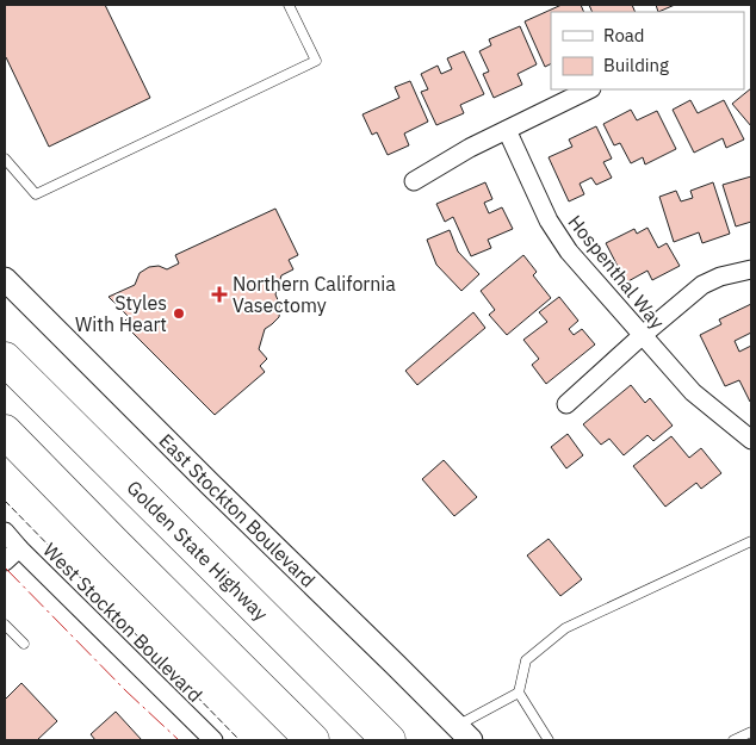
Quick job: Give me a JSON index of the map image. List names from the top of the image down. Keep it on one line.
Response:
{"streets":{"highway":["Golden State Highway"],"street":["Hospenthal Way","East Stockton Boulevard","West Stockton Boulevard"]},"places":{"health":["Northern California Vasectomy"],"other":["Styles With Heart"]},"legend":["Road","Building"]}
